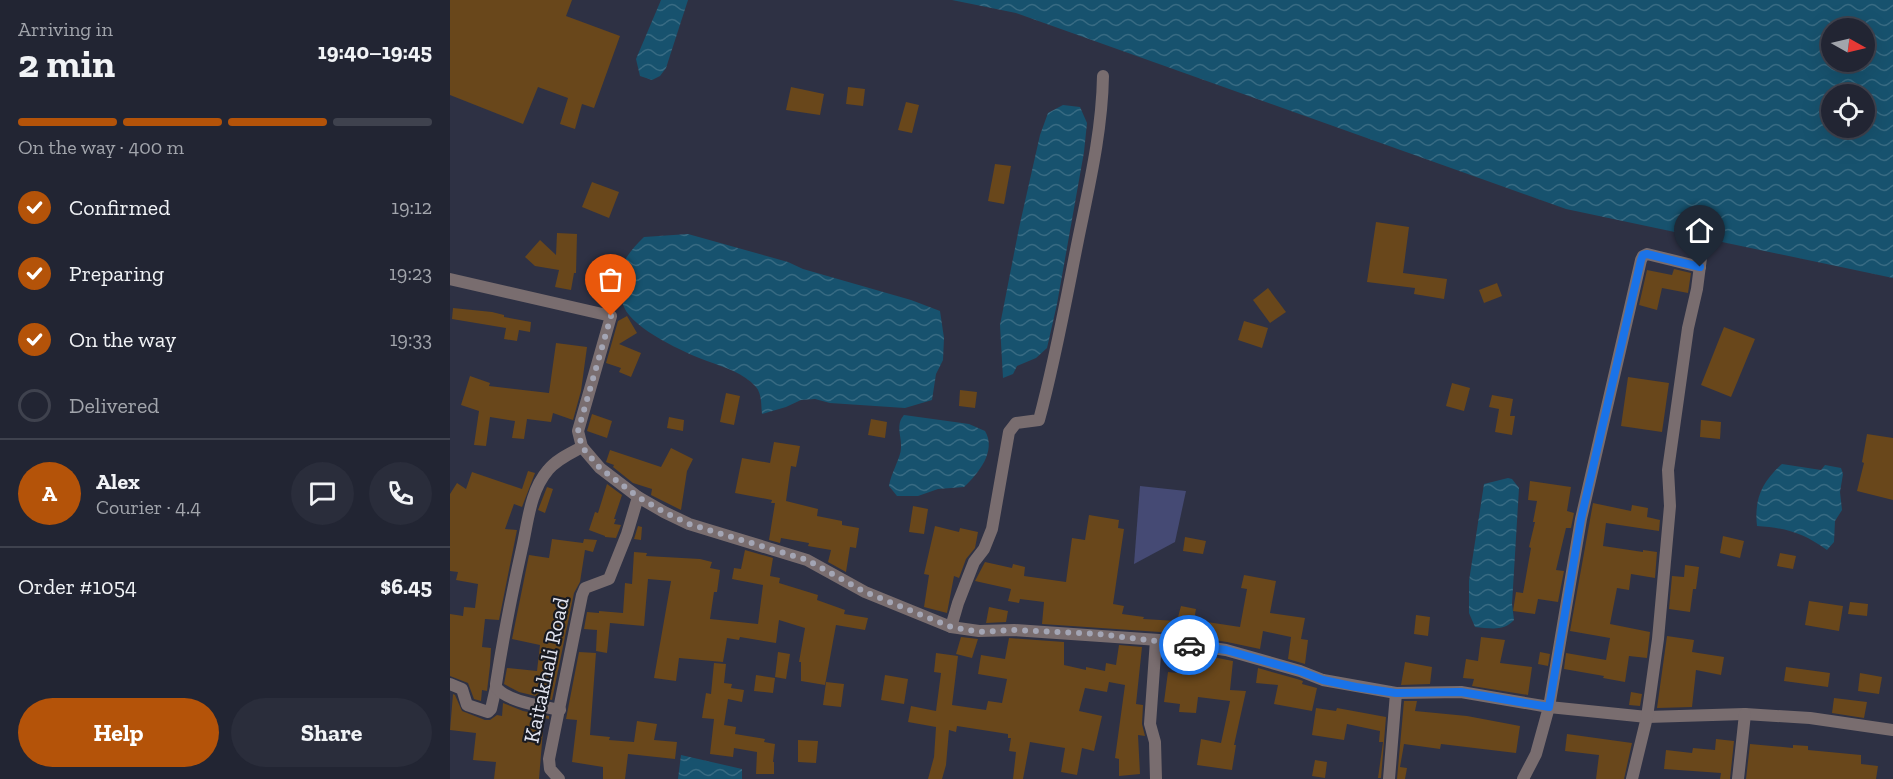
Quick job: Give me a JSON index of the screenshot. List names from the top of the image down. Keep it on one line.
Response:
{"streets":{"street":["Kaitakhali Road"]},"north":"right","page":{"heading":["2 min","Arriving in","19:40–19:45"],"panel":["Alex","Courier · 4.4","Order #1054","$6.45"],"bar":"On the way · 400 m","list":[["Confirmed","19:12"],["Preparing","19:23"],["On the way","19:33"],"Delivered"],"round":"A","buttons":["Help","Share"]}}
